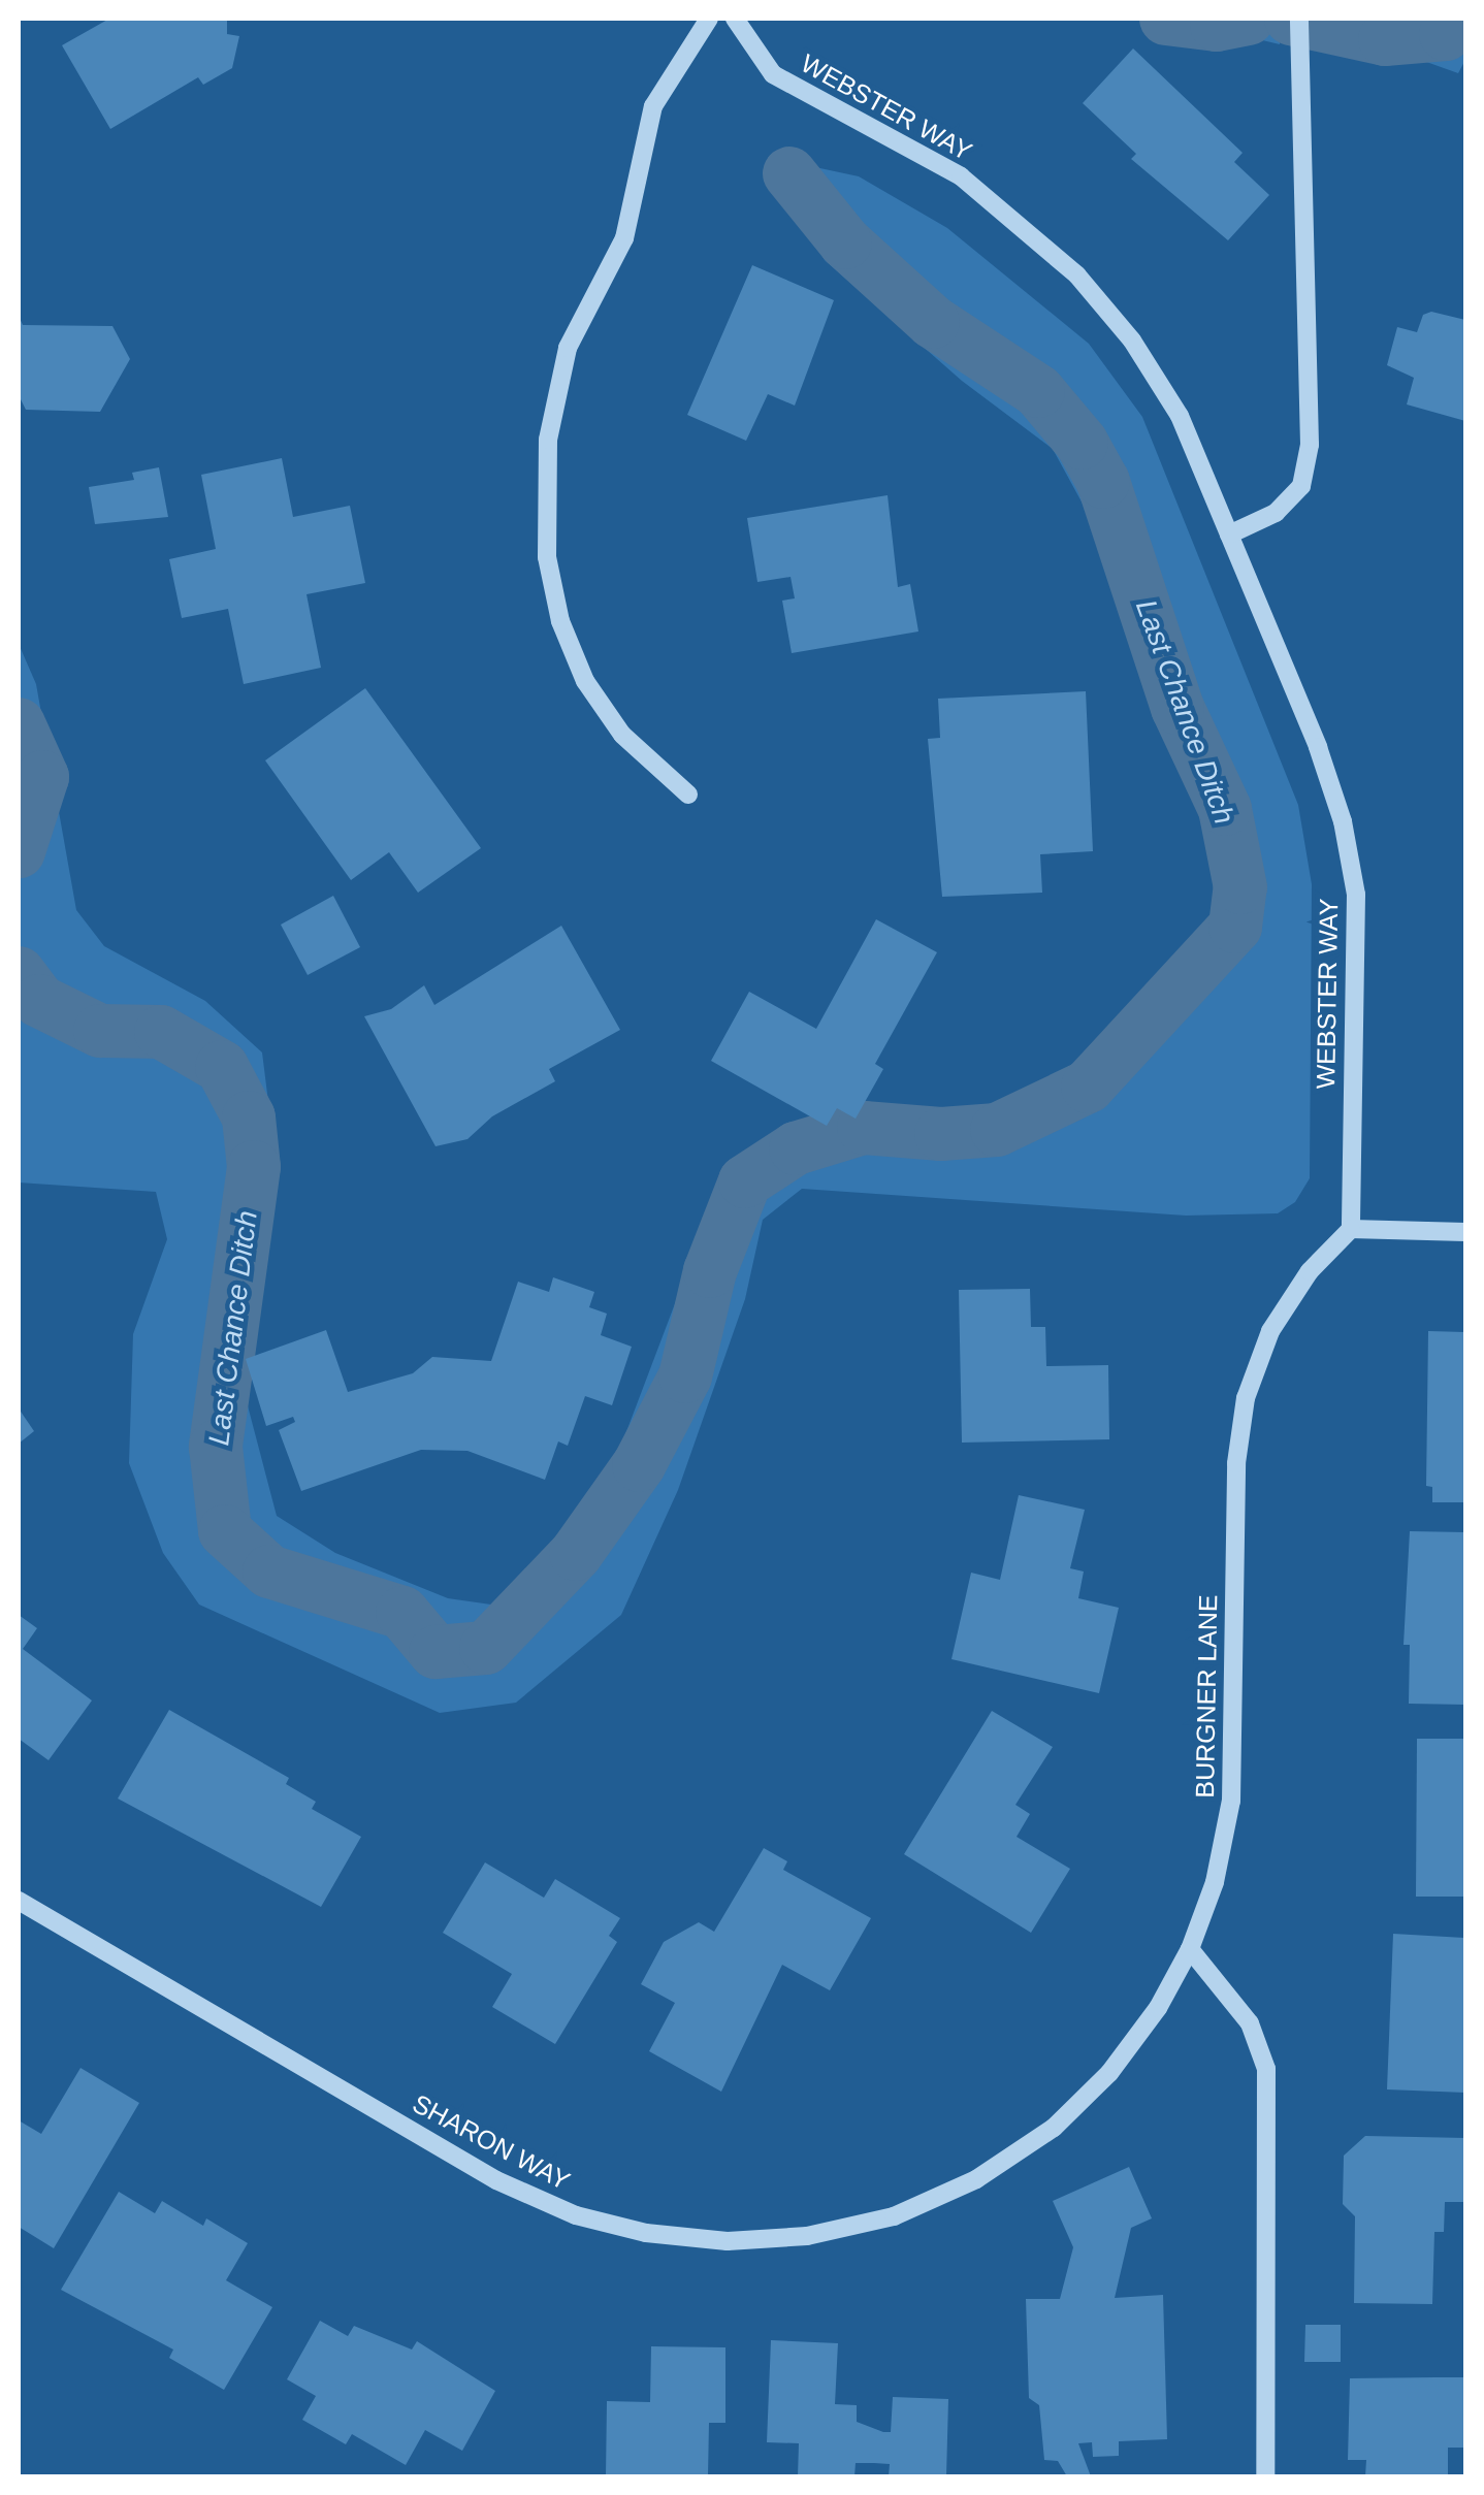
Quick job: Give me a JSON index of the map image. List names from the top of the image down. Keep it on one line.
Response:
{"streets":{"street":["WEBSTER WAY","BURGNER LANE","SHARON WAY"]},"crossings":[["WEBSTER WAY","BURGNER LANE"],["BURGNER LANE","SHARON WAY"]],"water":["Last Chance Ditch"]}
